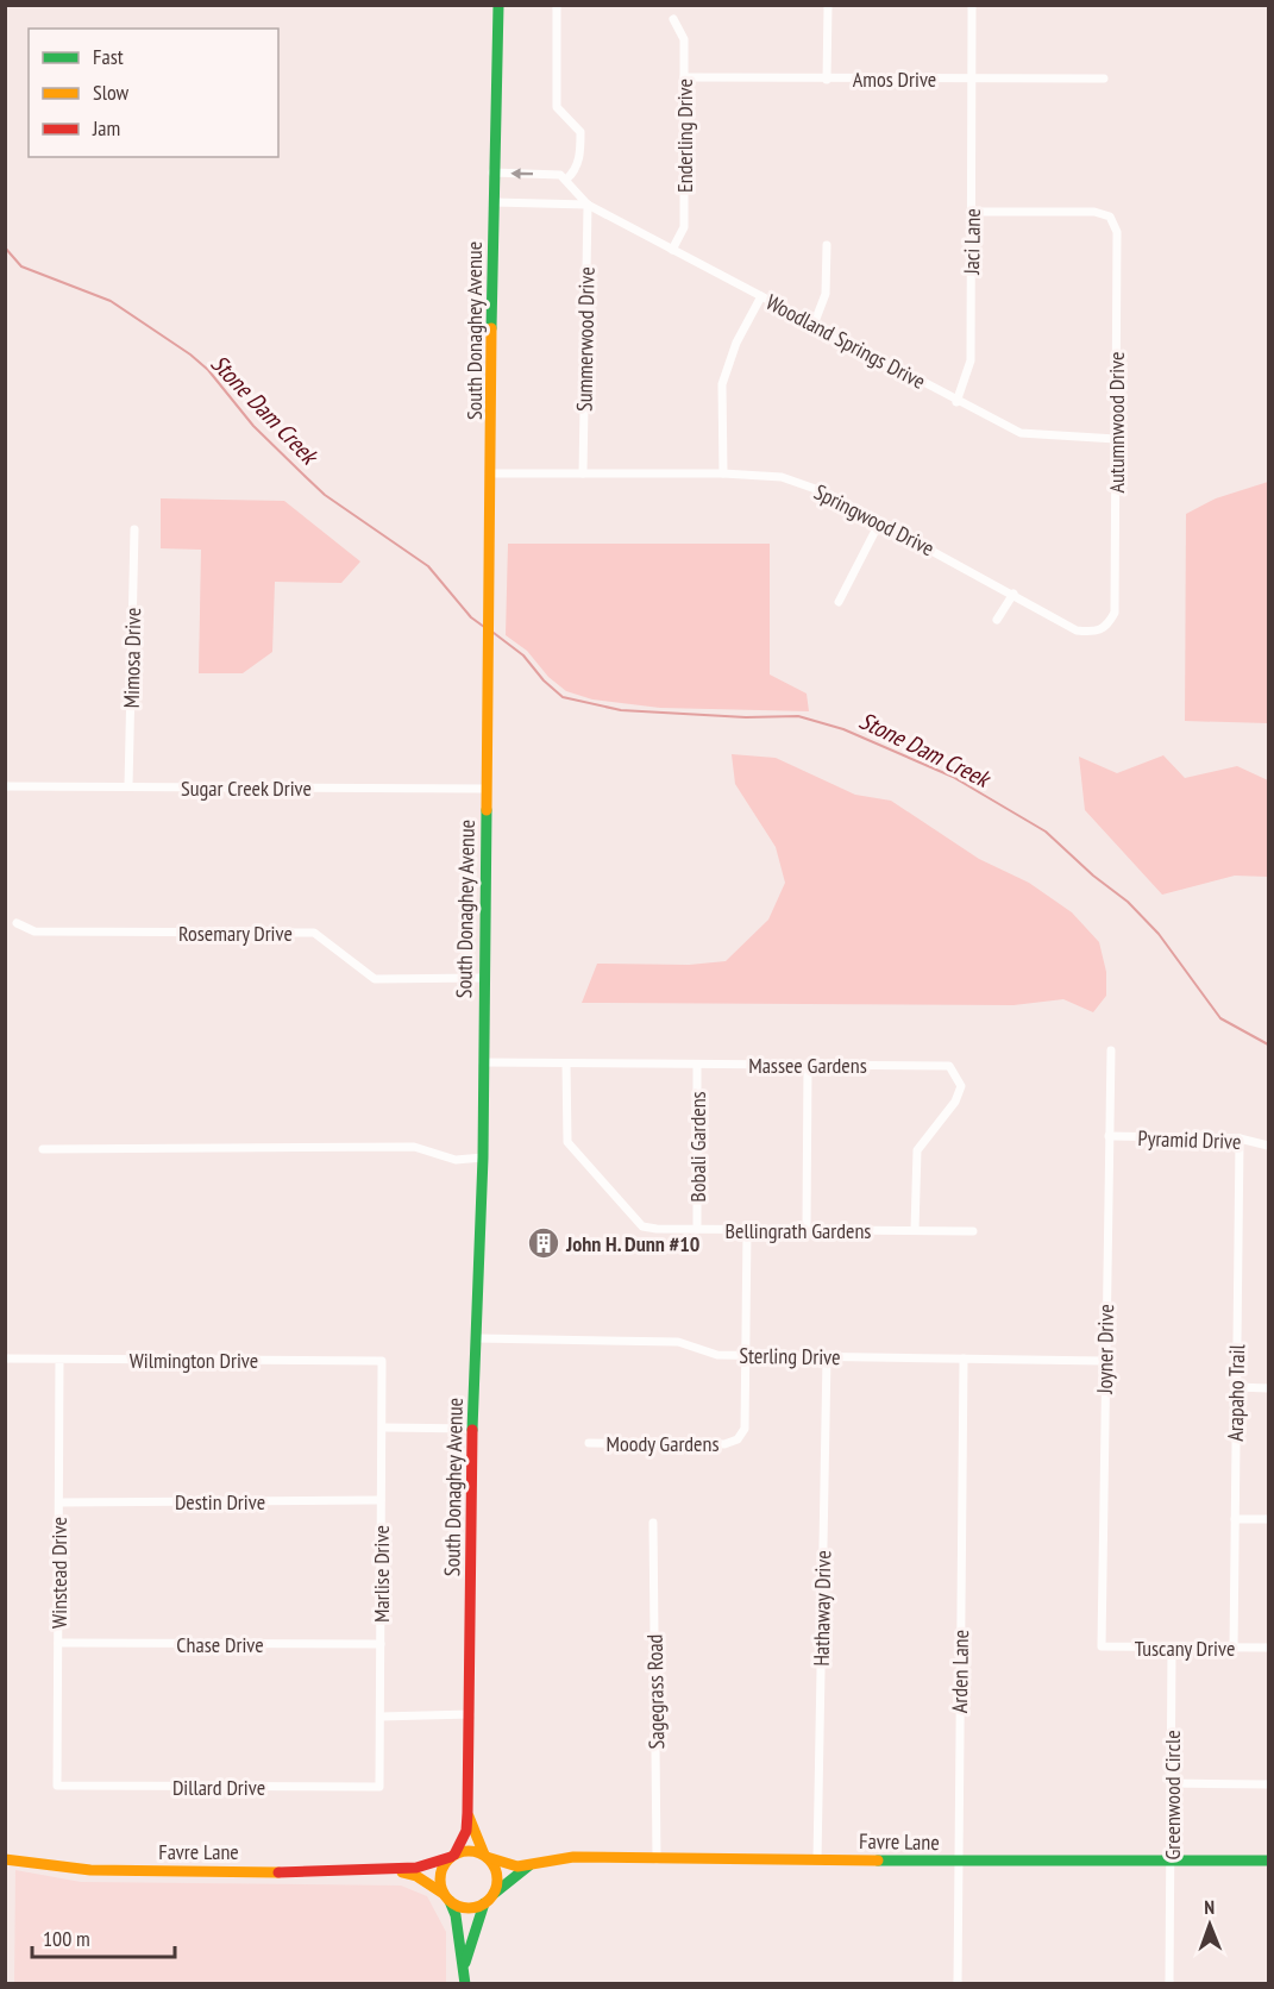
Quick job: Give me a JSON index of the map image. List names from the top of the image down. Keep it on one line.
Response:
{"streets":{"street":["Amos Drive","Enderling Drive","Jaci Lane","South Donaghey Avenue","Summerwood Drive","Woodland Springs Drive","Autumnwood Drive","Springwood Drive","Mimosa Drive","Sugar Creek Drive","Rosemary Drive","Massee Gardens","Pyramid Drive","Bobali Gardens","Bellingrath Gardens","Joyner Drive","Sterling Drive","Wilmington Drive","Arapaho Trail","Moody Gardens","Destin Drive","Winstead Drive","Marlise Drive","Hathaway Drive","Chase Drive","Tuscany Drive","Arden Lane","Sagegrass Road","Dillard Drive","Greenwood Circle","Favre Lane"]},"crossings":[["Amos Drive","Enderling Drive"],["Amos Drive","Jaci Lane"],["Enderling Drive","Woodland Springs Drive"],["Jaci Lane","Woodland Springs Drive"],["Jaci Lane","Autumnwood Drive"],["South Donaghey Avenue","Woodland Springs Drive"],["South Donaghey Avenue","Springwood Drive"],["South Donaghey Avenue","Sugar Creek Drive"],["South Donaghey Avenue","Rosemary Drive"],["South Donaghey Avenue","Massee Gardens"],["South Donaghey Avenue","Sterling Drive"],["South Donaghey Avenue","Favre Lane"],["Summerwood Drive","Woodland Springs Drive"],["Summerwood Drive","Springwood Drive"],["Woodland Springs Drive","Autumnwood Drive"],["Autumnwood Drive","Springwood Drive"],["Mimosa Drive","Sugar Creek Drive"],["Massee Gardens","Bobali Gardens"],["Massee Gardens","Bellingrath Gardens"],["Pyramid Drive","Joyner Drive"],["Pyramid Drive","Arapaho Trail"],["Bobali Gardens","Bellingrath Gardens"],["Bellingrath Gardens","Moody Gardens"],["Joyner Drive","Sterling Drive"],["Joyner Drive","Tuscany Drive"],["Sterling Drive","Moody Gardens"],["Sterling Drive","Hathaway Drive"],["Sterling Drive","Arden Lane"],["Wilmington Drive","Winstead Drive"],["Wilmington Drive","Marlise Drive"],["Arapaho Trail","Tuscany Drive"],["Destin Drive","Winstead Drive"],["Destin Drive","Marlise Drive"],["Winstead Drive","Chase Drive"],["Winstead Drive","Dillard Drive"],["Marlise Drive","Chase Drive"],["Marlise Drive","Dillard Drive"],["Hathaway Drive","Favre Lane"],["Tuscany Drive","Greenwood Circle"],["Arden Lane","Favre Lane"],["Sagegrass Road","Favre Lane"],["Greenwood Circle","Favre Lane"]],"water":["Stone Dam Creek"],"places":{"building":["John H. Dunn #10"]},"legend":["Fast","Slow","Jam"],"scale_bar":"100 m","north":"top"}
